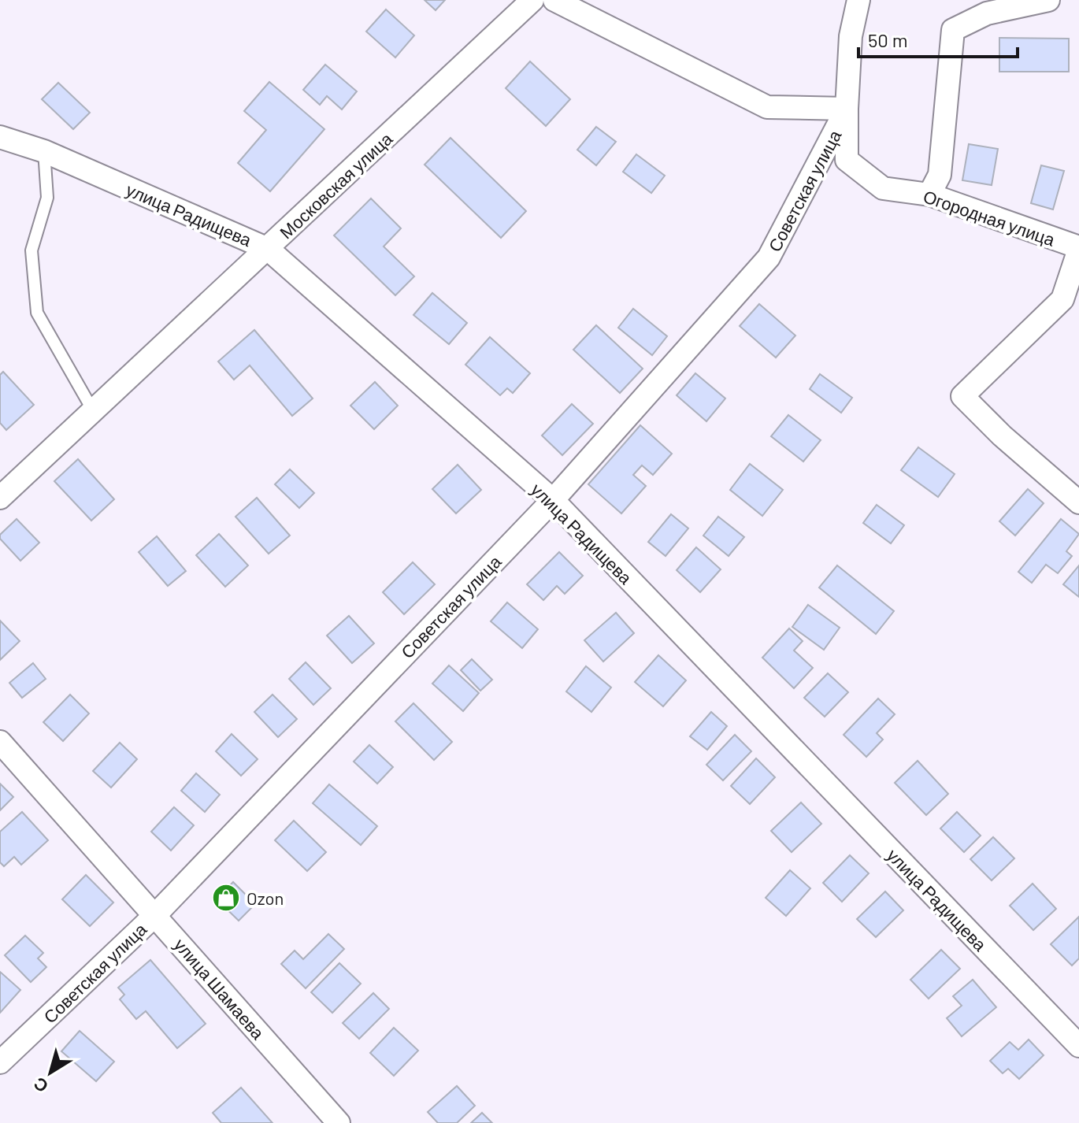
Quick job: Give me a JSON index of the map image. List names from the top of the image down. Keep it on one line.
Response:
{"streets":{"street":["Московская улица","Советская улица","улица Радищева","Огородная улица","улица Шамаева"]},"crossings":[["Московская улица","улица Радищева"],["Советская улица","улица Радищева"],["Советская улица","Огородная улица"],["Советская улица","улица Шамаева"]],"places":{"shop":["Ozon"]},"scale_bar":"50 m","north":"bottom left"}
